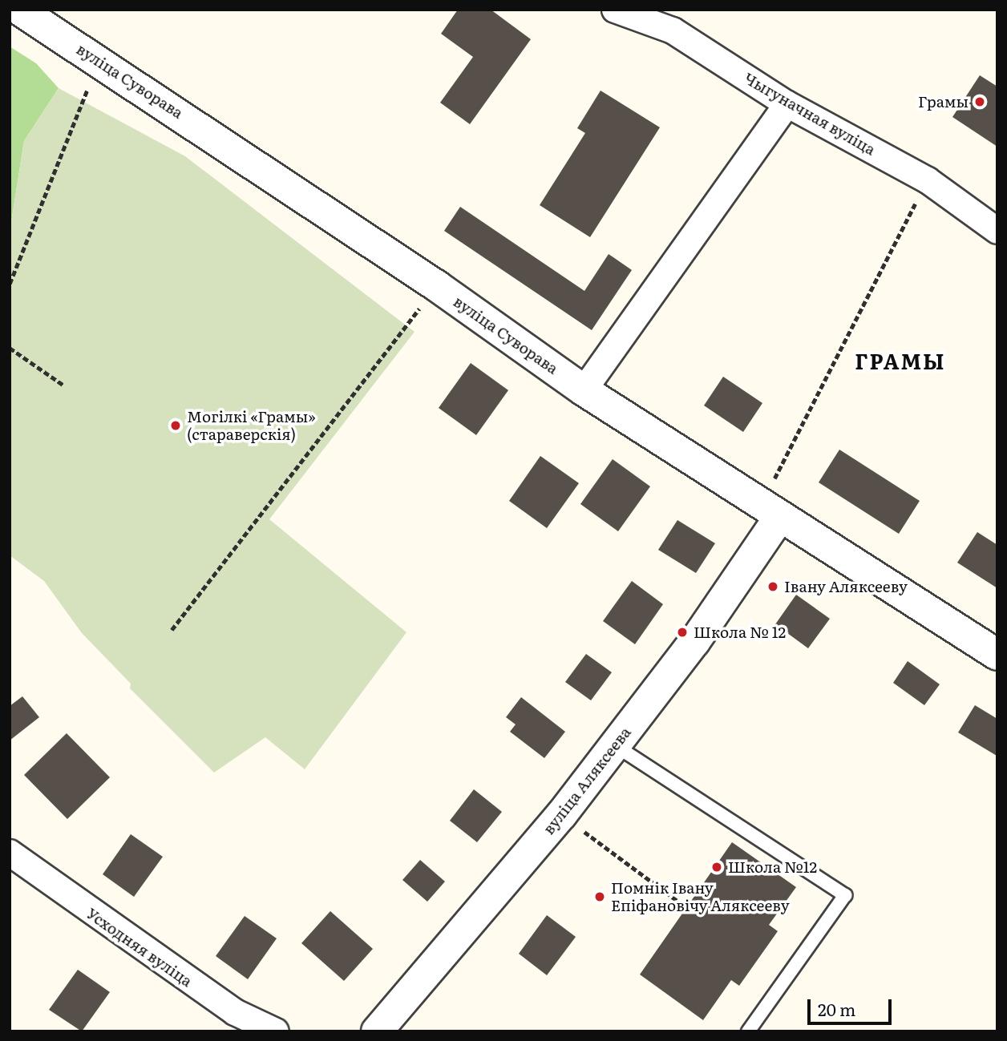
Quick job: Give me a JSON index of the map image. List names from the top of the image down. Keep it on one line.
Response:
{"streets":{"street":["вуліца Суворава","Чыгуначная вуліца","вуліца Аляксеева","Усходняя вуліца"]},"crossings":[["вуліца Суворава","вуліца Аляксеева"]],"districts":["ГРАМЫ"],"places":["Грамы","Могілкі «Грамы» (стараверскія)","Івану Аляксееву","Школа № 12","Школа №12","Помнік Івану Епіфановічу Аляксееву"],"scale_bar":"20 m"}
